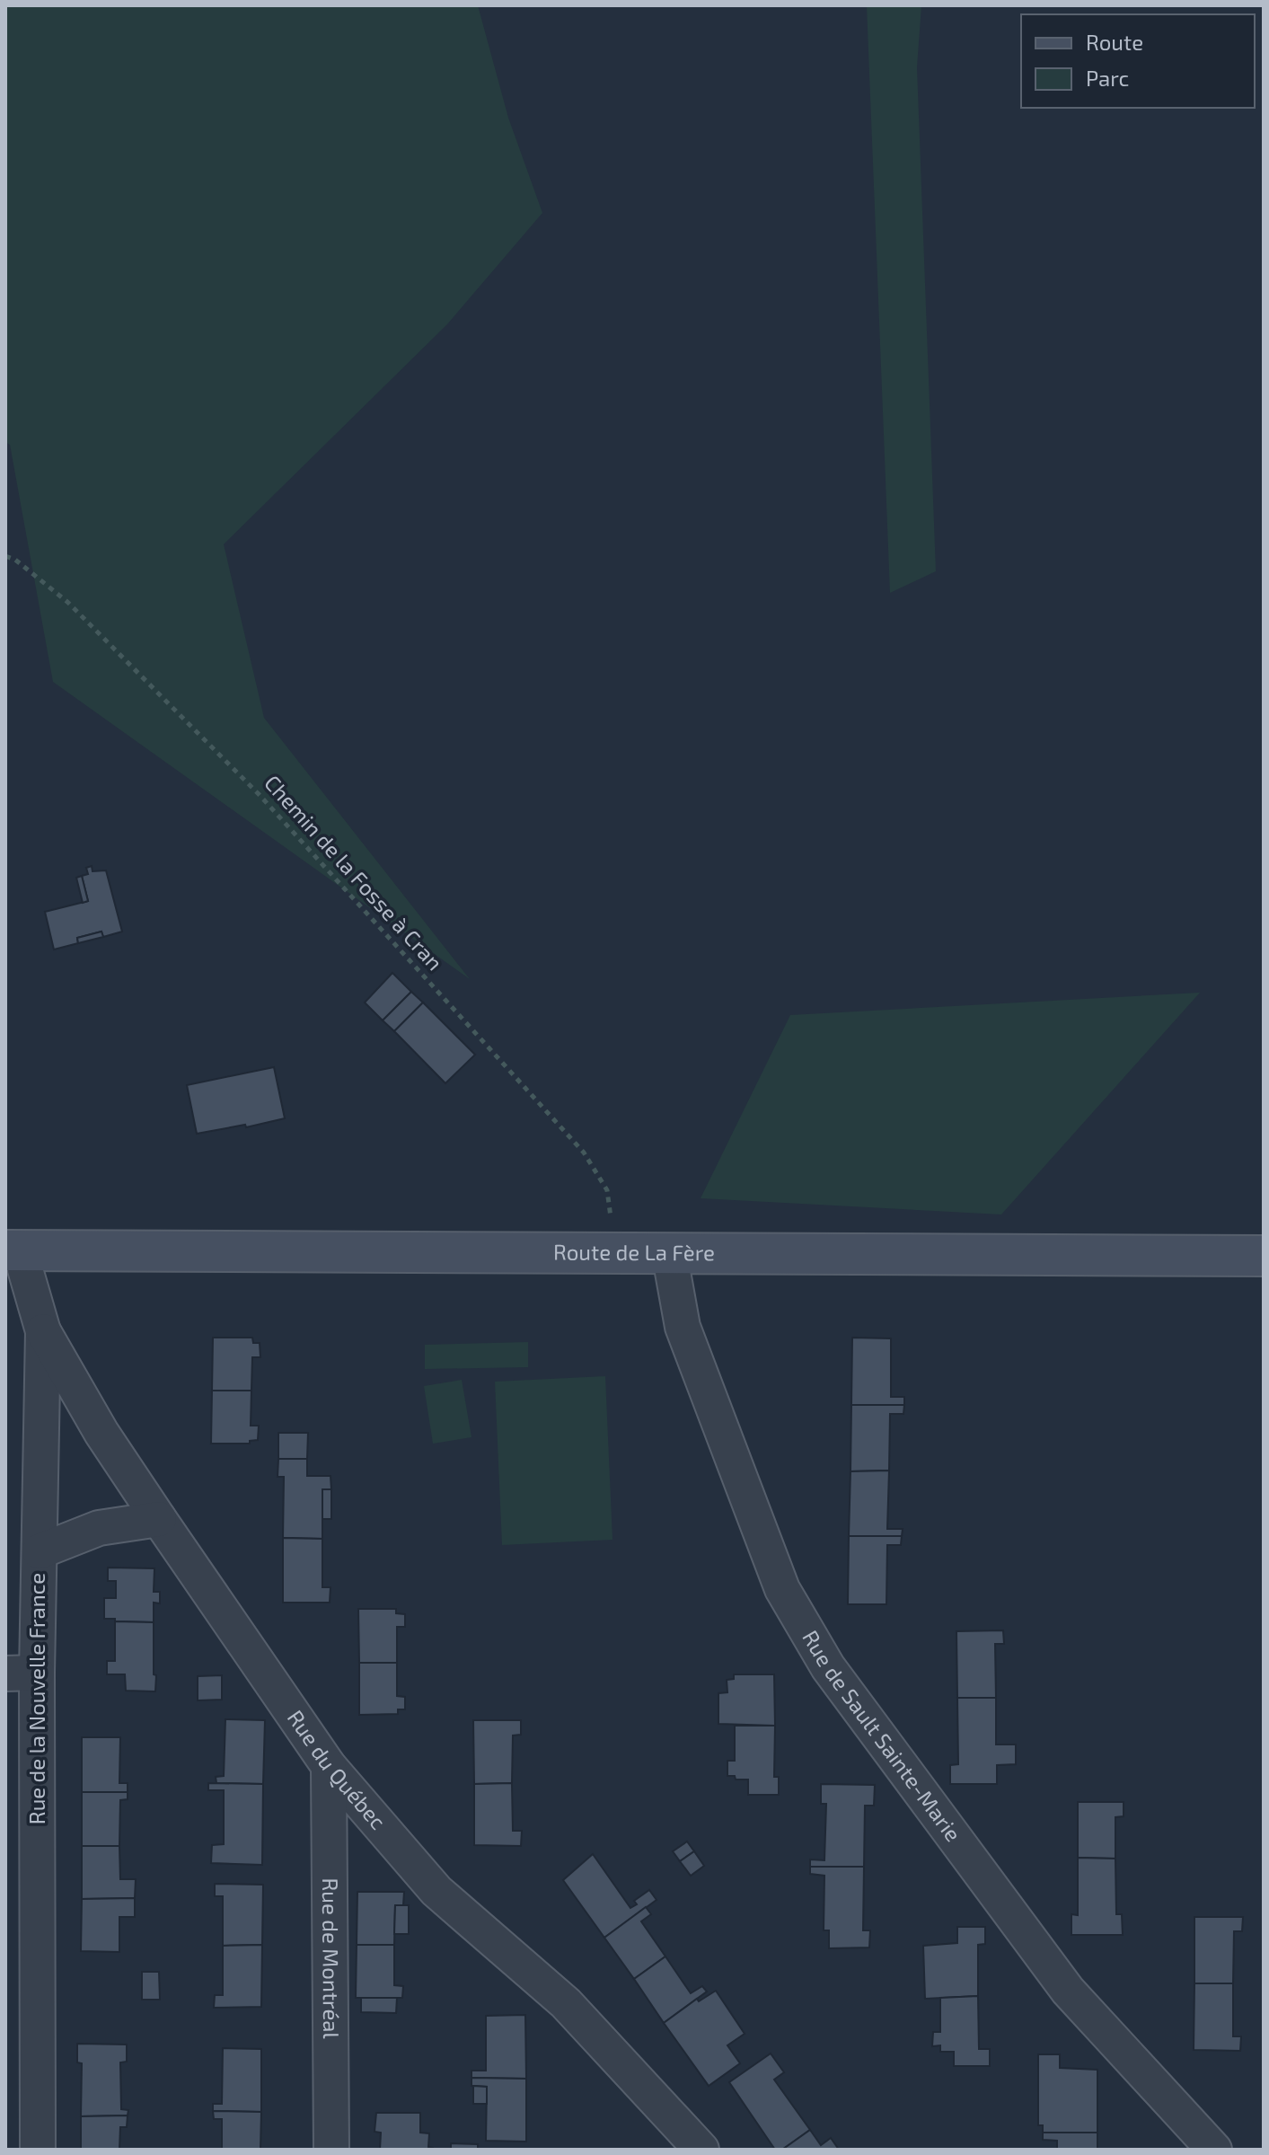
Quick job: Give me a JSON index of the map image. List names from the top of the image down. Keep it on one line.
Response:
{"streets":{"main road":["Route de La Fère"],"street":["Rue de la Nouvelle France","Rue de Sault Sainte-Marie","Rue du Québec","Rue de Montréal"],"path":["Chemin de la Fosse à Cran"]},"crossings":[["Chemin de la Fosse à Cran","Route de La Fère"],["Route de La Fère","Rue de la Nouvelle France"],["Route de La Fère","Rue de Sault Sainte-Marie"],["Rue de la Nouvelle France","Rue du Québec"],["Rue du Québec","Rue de Montréal"]],"legend":["Route","Parc"]}
